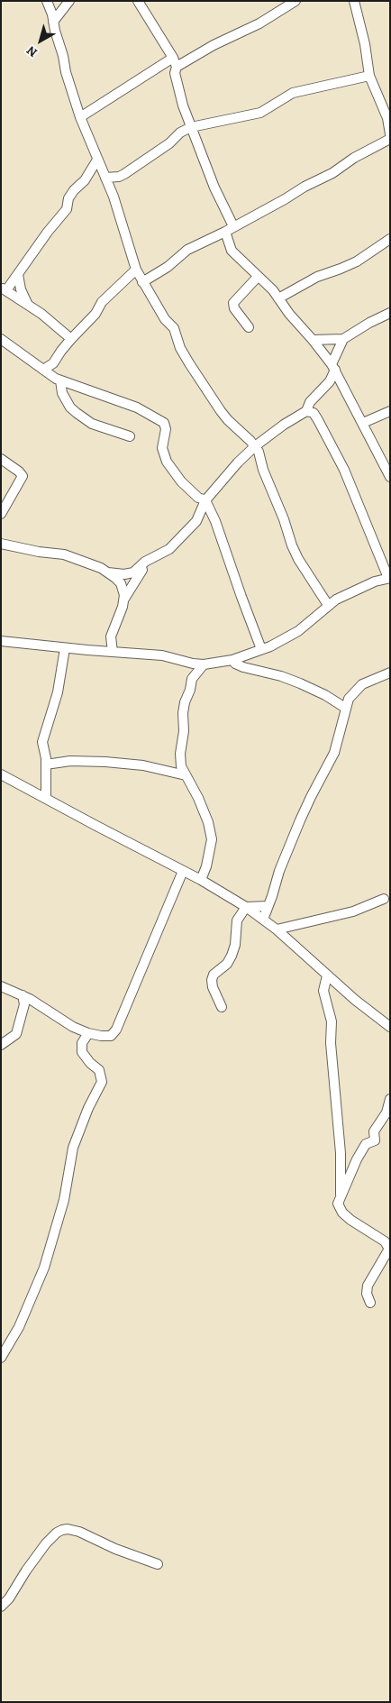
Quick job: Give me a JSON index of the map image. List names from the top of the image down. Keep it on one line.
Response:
{"north":"bottom left"}
